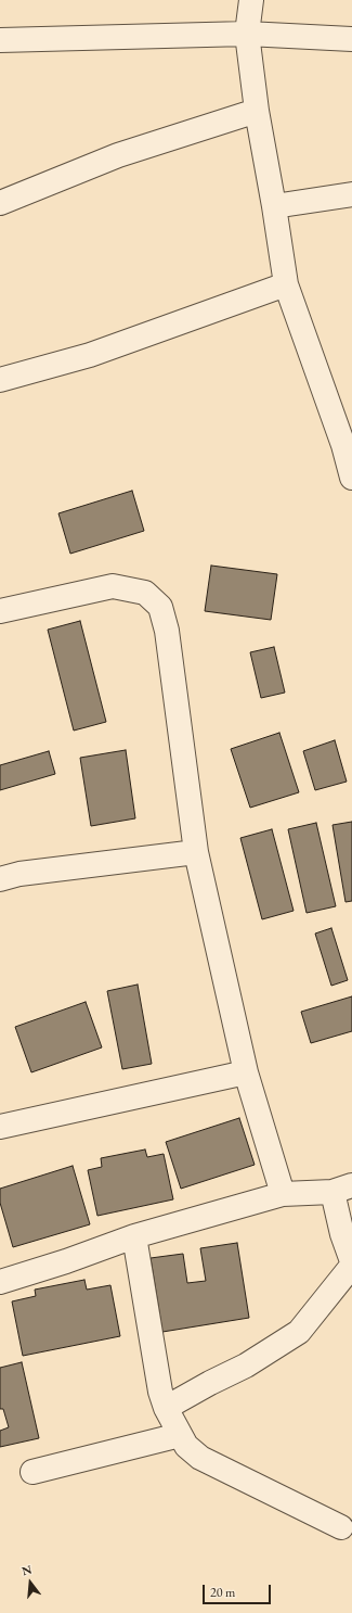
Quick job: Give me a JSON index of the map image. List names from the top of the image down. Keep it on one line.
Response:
{"scale_bar":"20 m","north":"top"}
